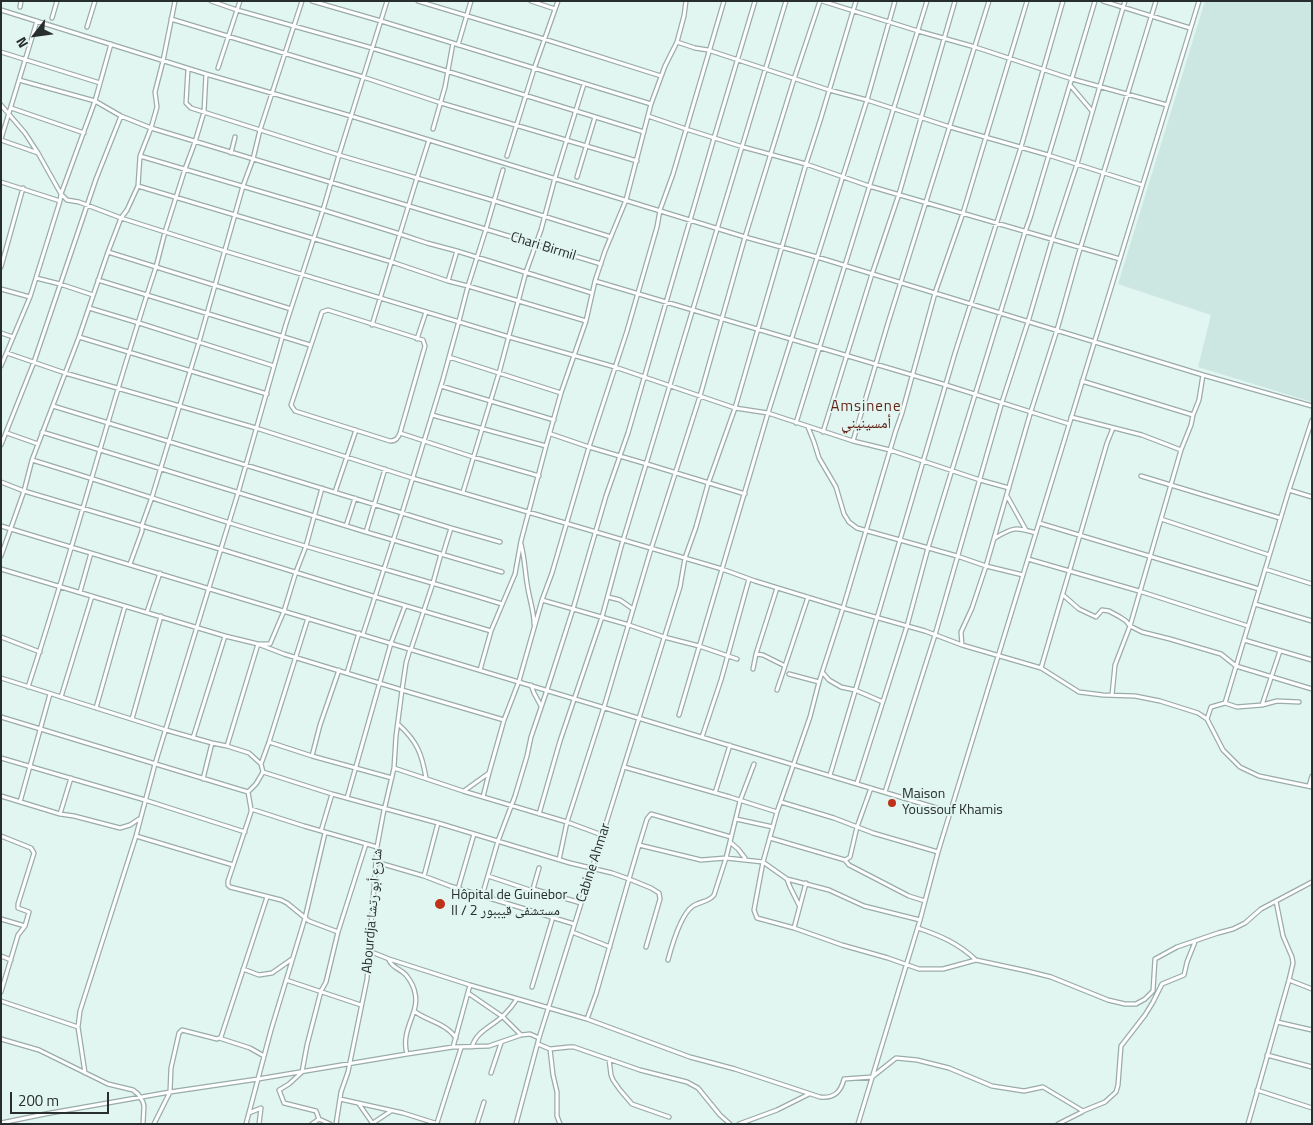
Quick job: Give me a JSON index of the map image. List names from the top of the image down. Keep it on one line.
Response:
{"streets":{"street":["Chari Birmil","Cabine Ahmar","Abourdja شارع أبو رتشا"]},"districts":["Amsinene أمسينيني"],"places":["Maison Youssouf Khamis","Hôpital de Guinebor II / مستشفى قيببور 2"],"scale_bar":"200 m","north":"bottom left"}
